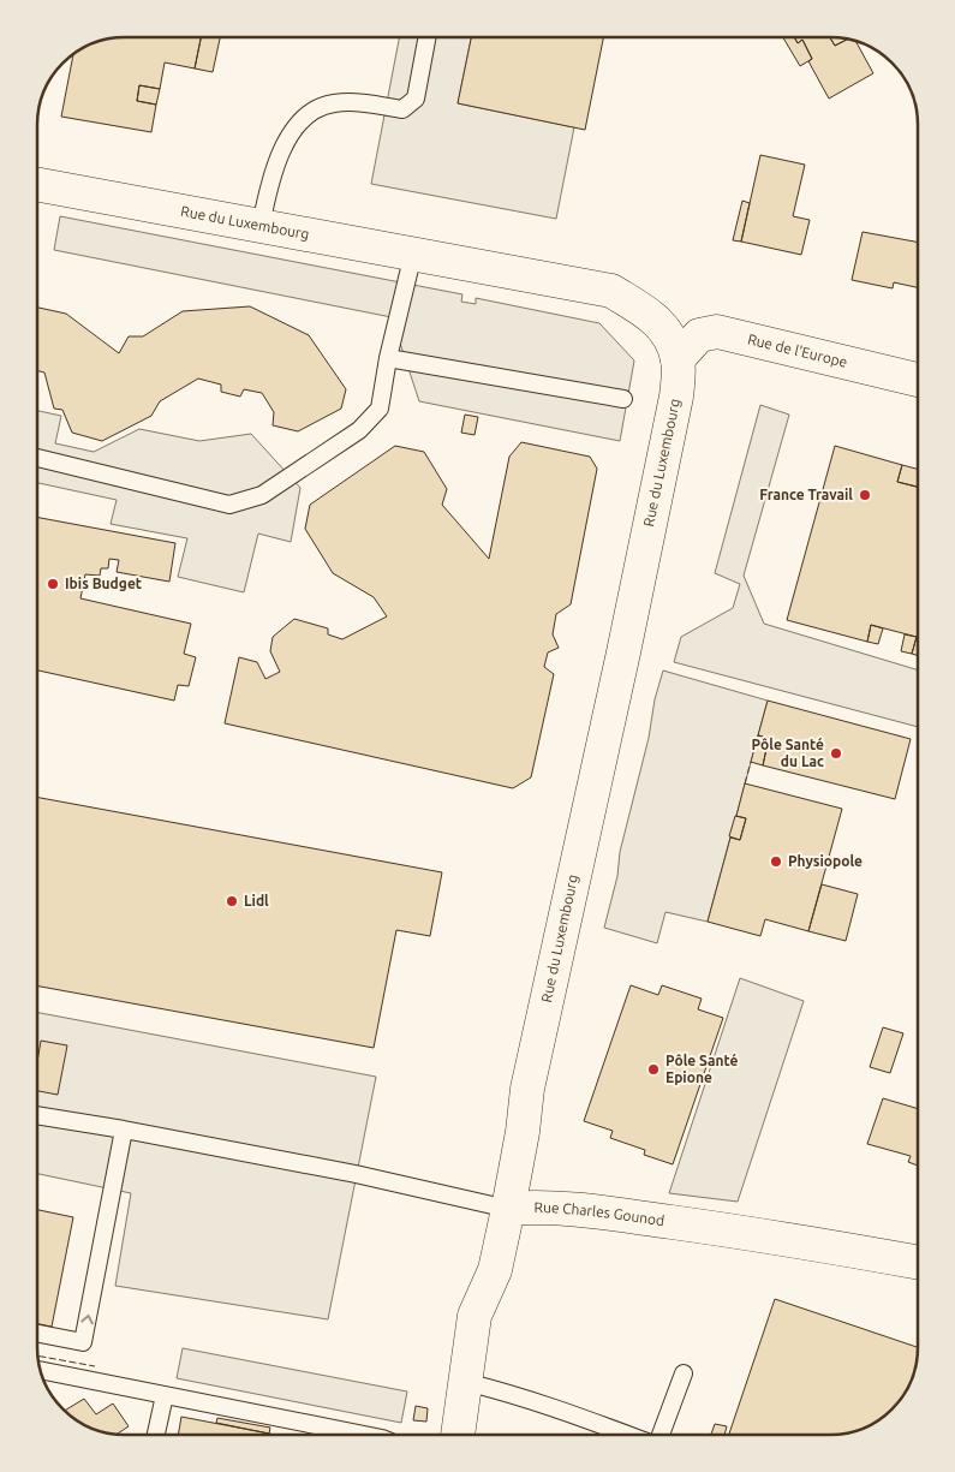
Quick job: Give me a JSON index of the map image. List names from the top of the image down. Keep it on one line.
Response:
{"streets":{"street":["Rue du Luxembourg","Rue de l'Europe","Rue Charles Gounod"]},"crossings":[["Rue du Luxembourg","Rue de l'Europe"],["Rue du Luxembourg","Rue Charles Gounod"]],"places":["France Travail","Ibis Budget","Pôle Santé du Lac","Physiopole","Lidl","Pôle Santé Epione"]}
